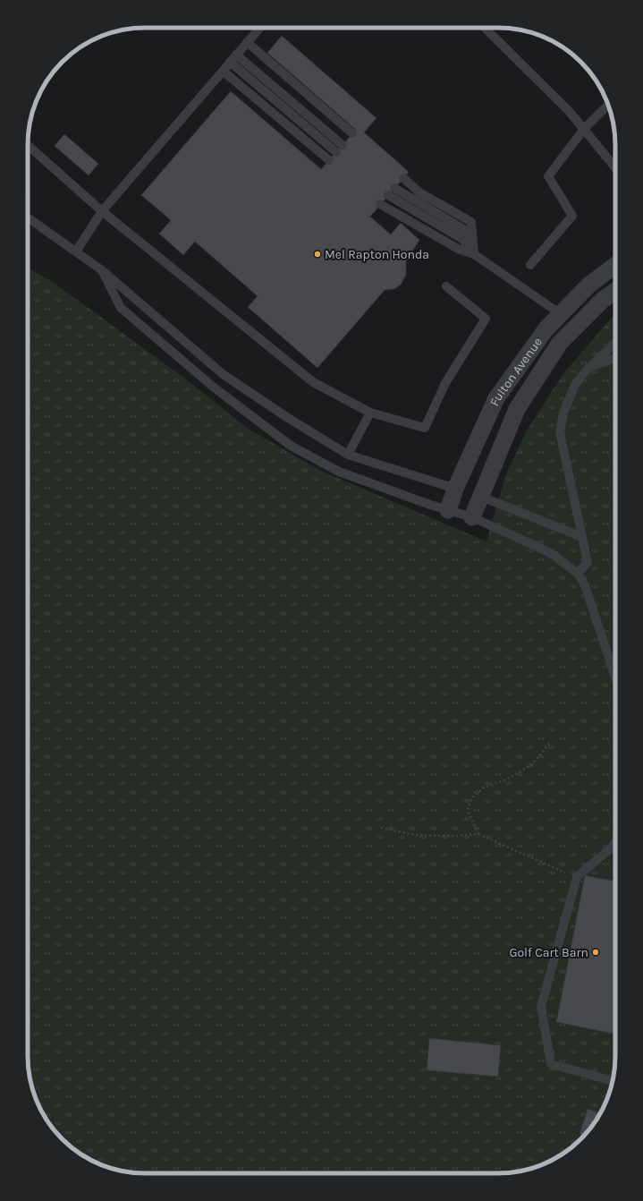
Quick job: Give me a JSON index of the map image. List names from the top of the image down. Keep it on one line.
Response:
{"streets":{"street":["Fulton Avenue"]},"places":["Mel Rapton Honda","Golf Cart Barn"]}
